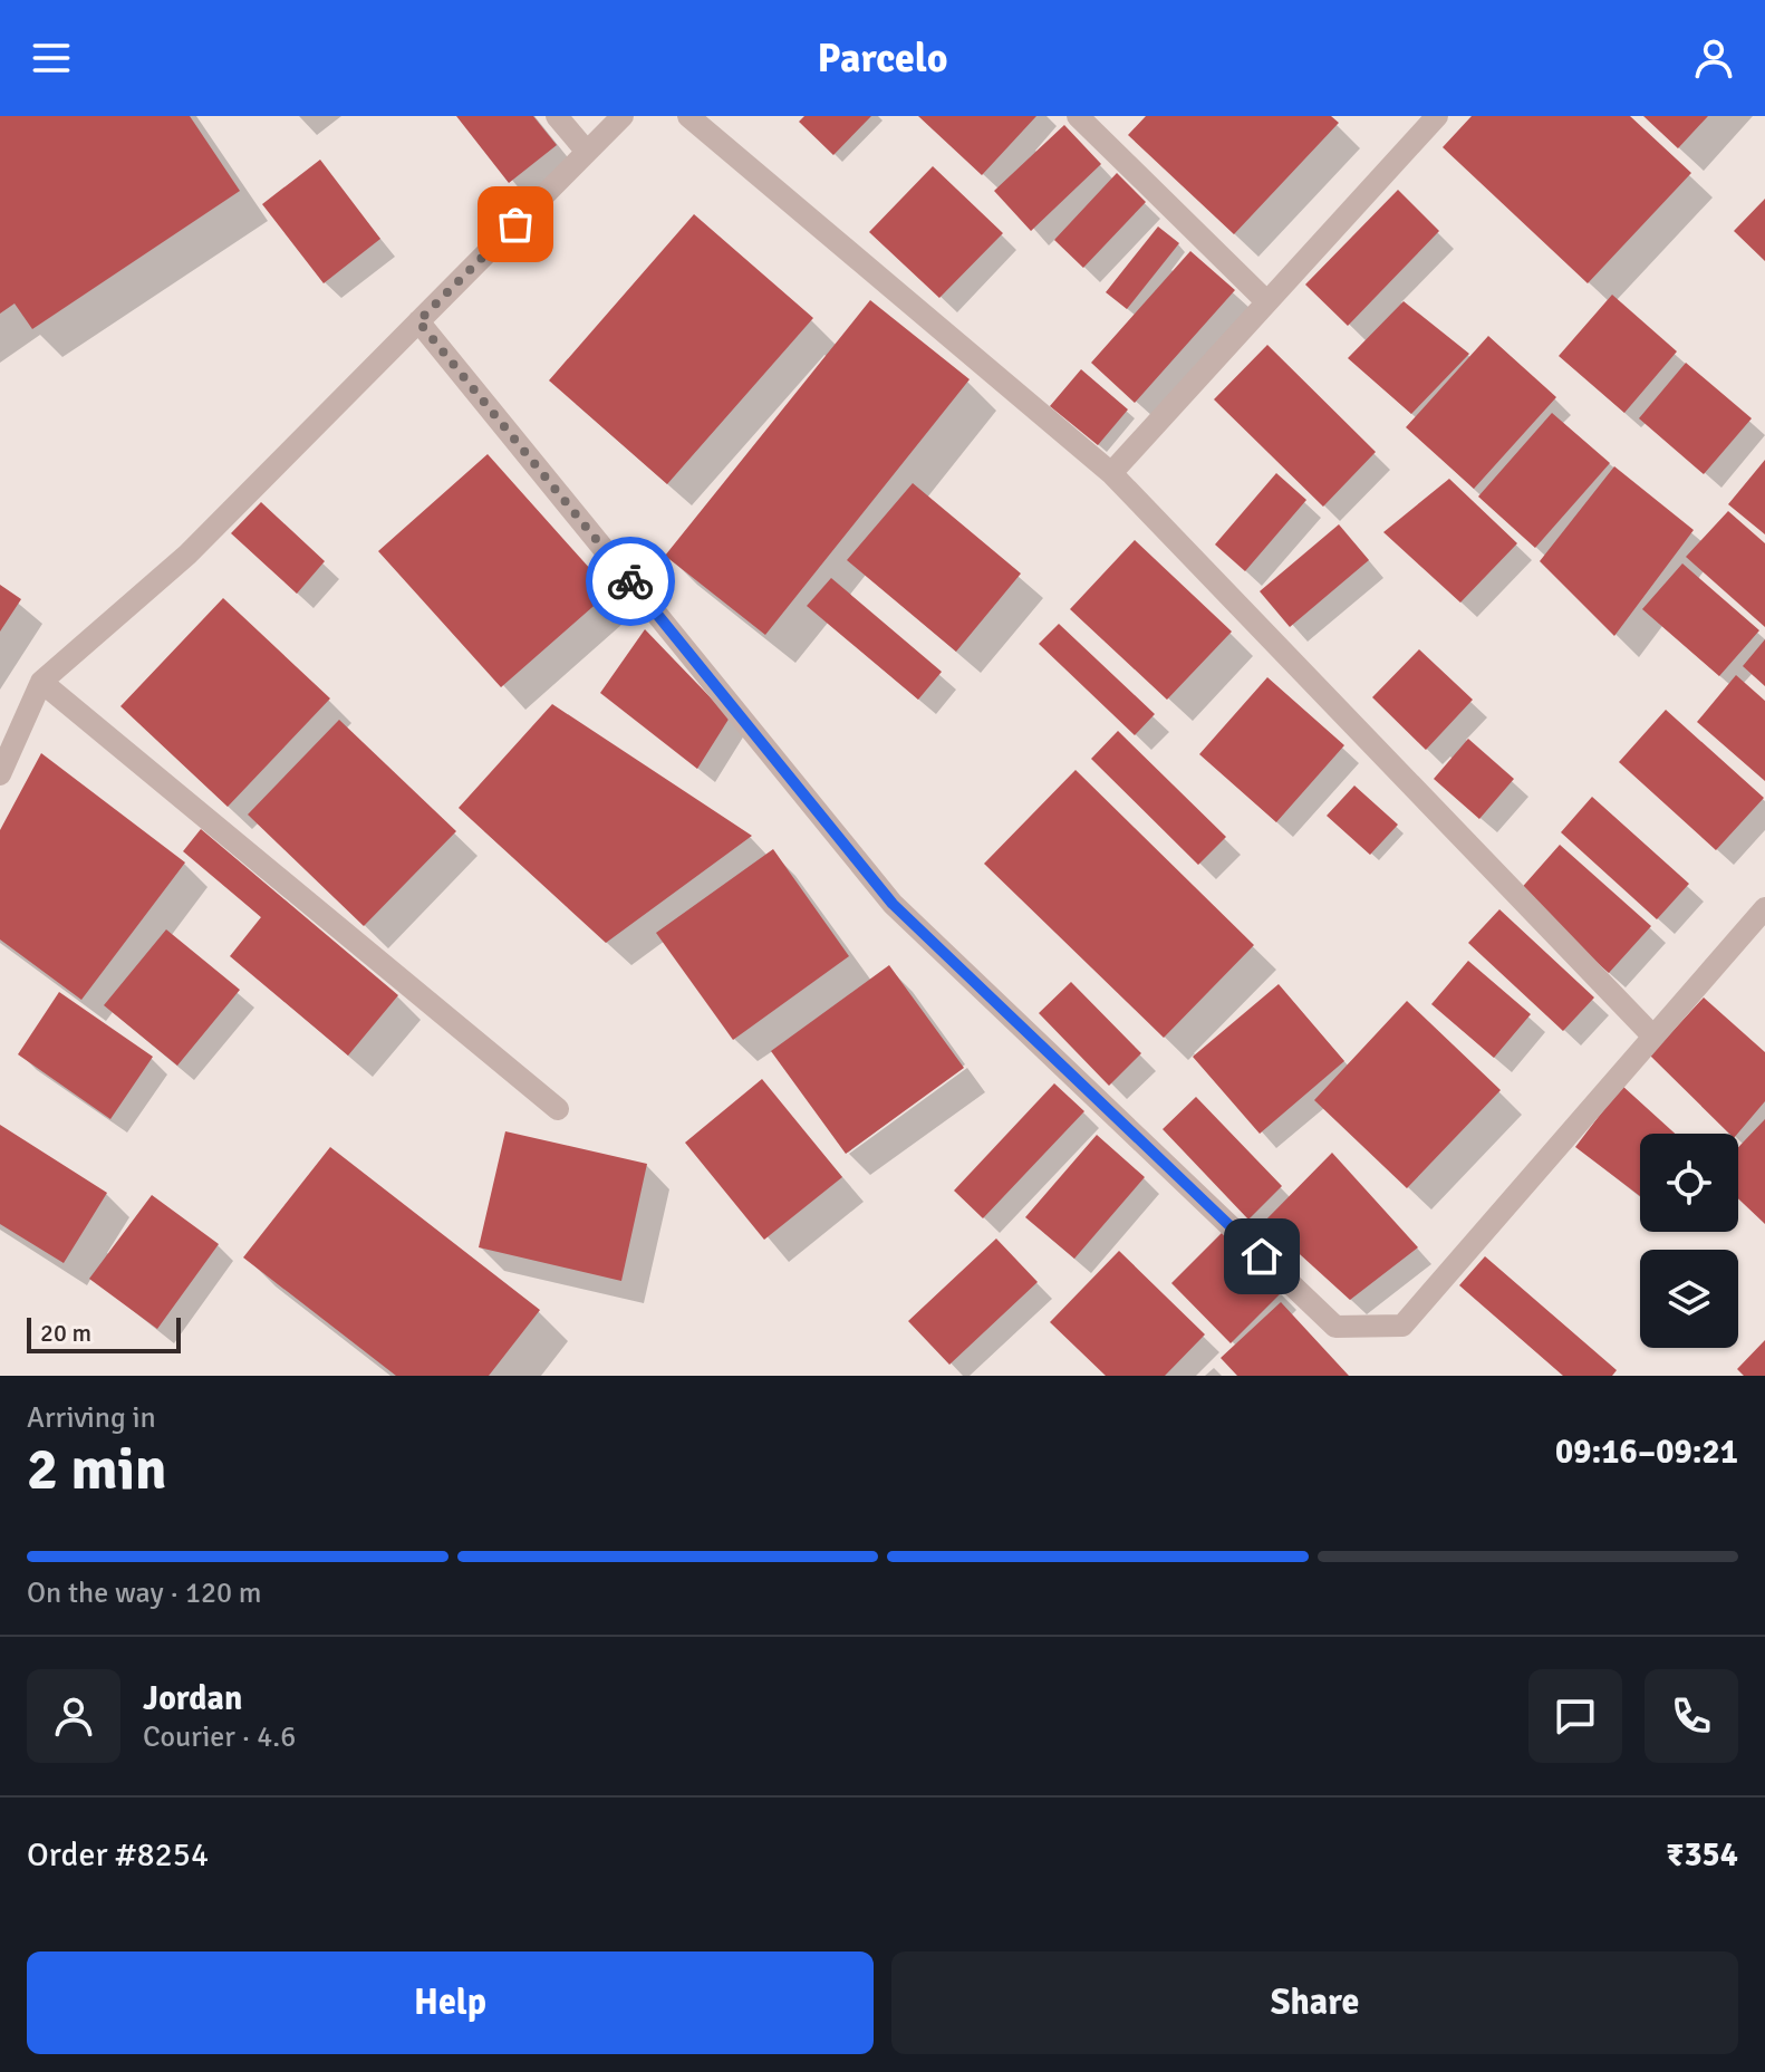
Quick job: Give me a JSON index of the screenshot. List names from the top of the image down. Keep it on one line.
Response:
{"scale_bar":"20 m","page":{"header":"Parcelo","scale":"20 m","heading":["2 min","Arriving in","09:16–09:21"],"panel":["Jordan","Courier · 4.6","Order #8254","₹354"],"bar":"On the way · 120 m","buttons":["Help","Share"]}}
